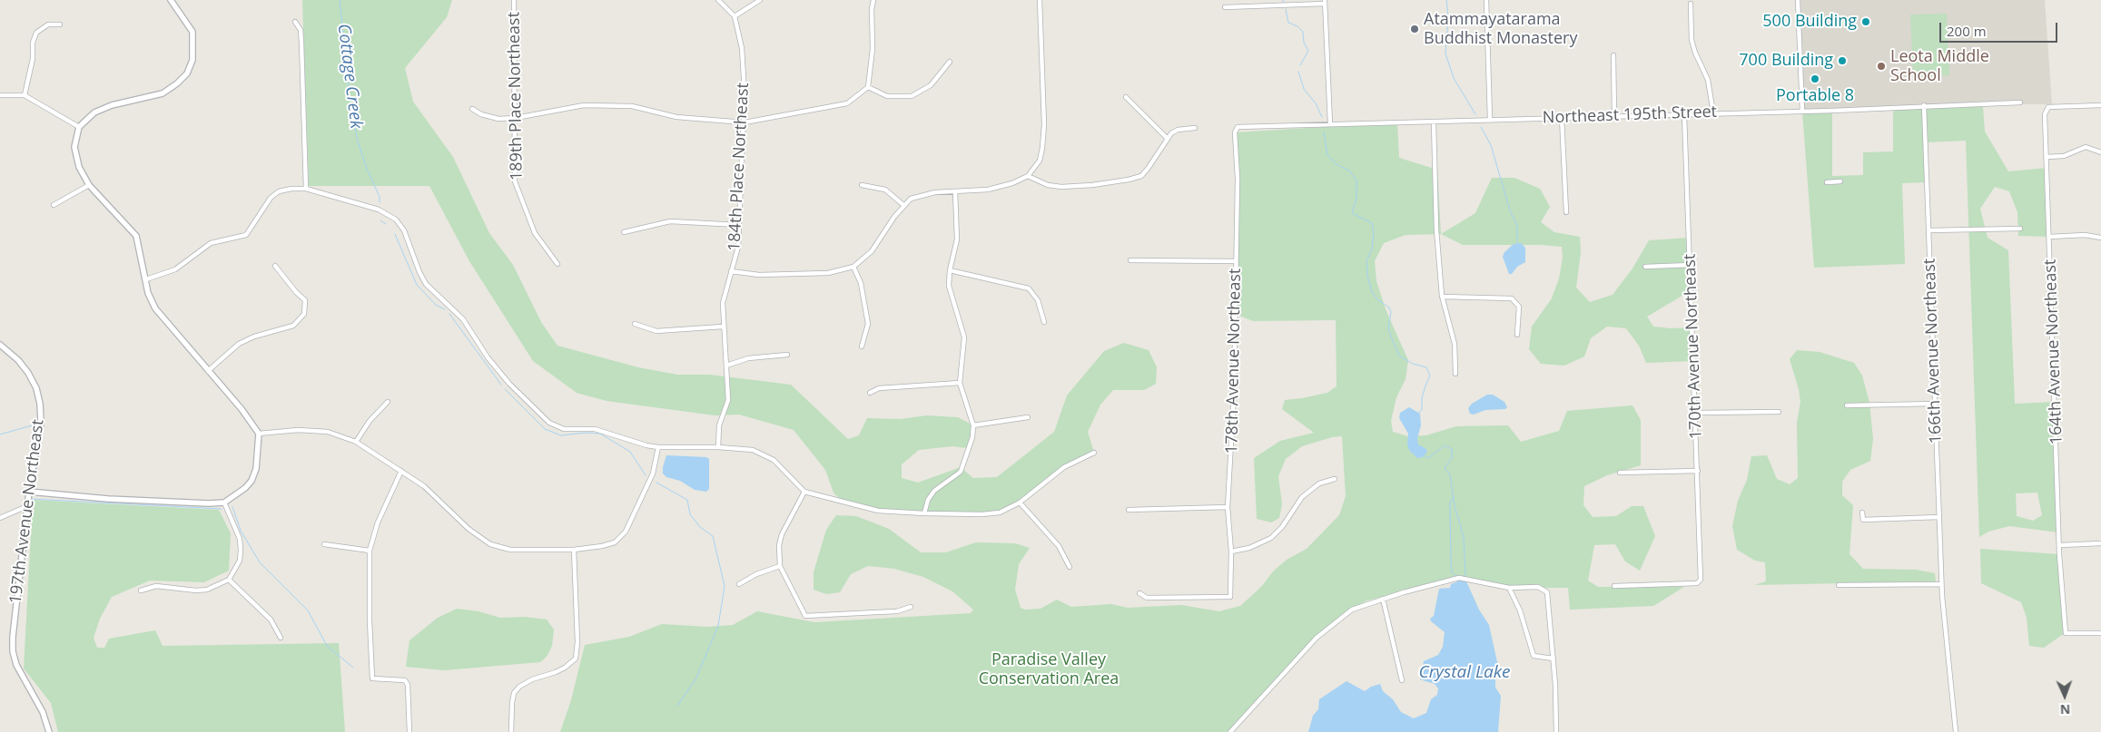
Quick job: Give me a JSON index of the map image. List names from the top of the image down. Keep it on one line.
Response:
{"streets":{"street":["189th Place Northeast","Northeast 195th Street","184th Place Northeast","170th Avenue Northeast","166th Avenue Northeast","164th Avenue Northeast","178th Avenue Northeast","197th Avenue Northeast"]},"crossings":[["Northeast 195th Street","170th Avenue Northeast"],["Northeast 195th Street","166th Avenue Northeast"],["Northeast 195th Street","178th Avenue Northeast"]],"water":["Cottage Creek","Crystal Lake"],"parks":["Paradise Valley Conservation Area"],"places":["500 Building","Atammayatarama Buddhist Monastery","700 Building","Leota Middle School","Portable 8"],"scale_bar":"200 m","north":"bottom"}
